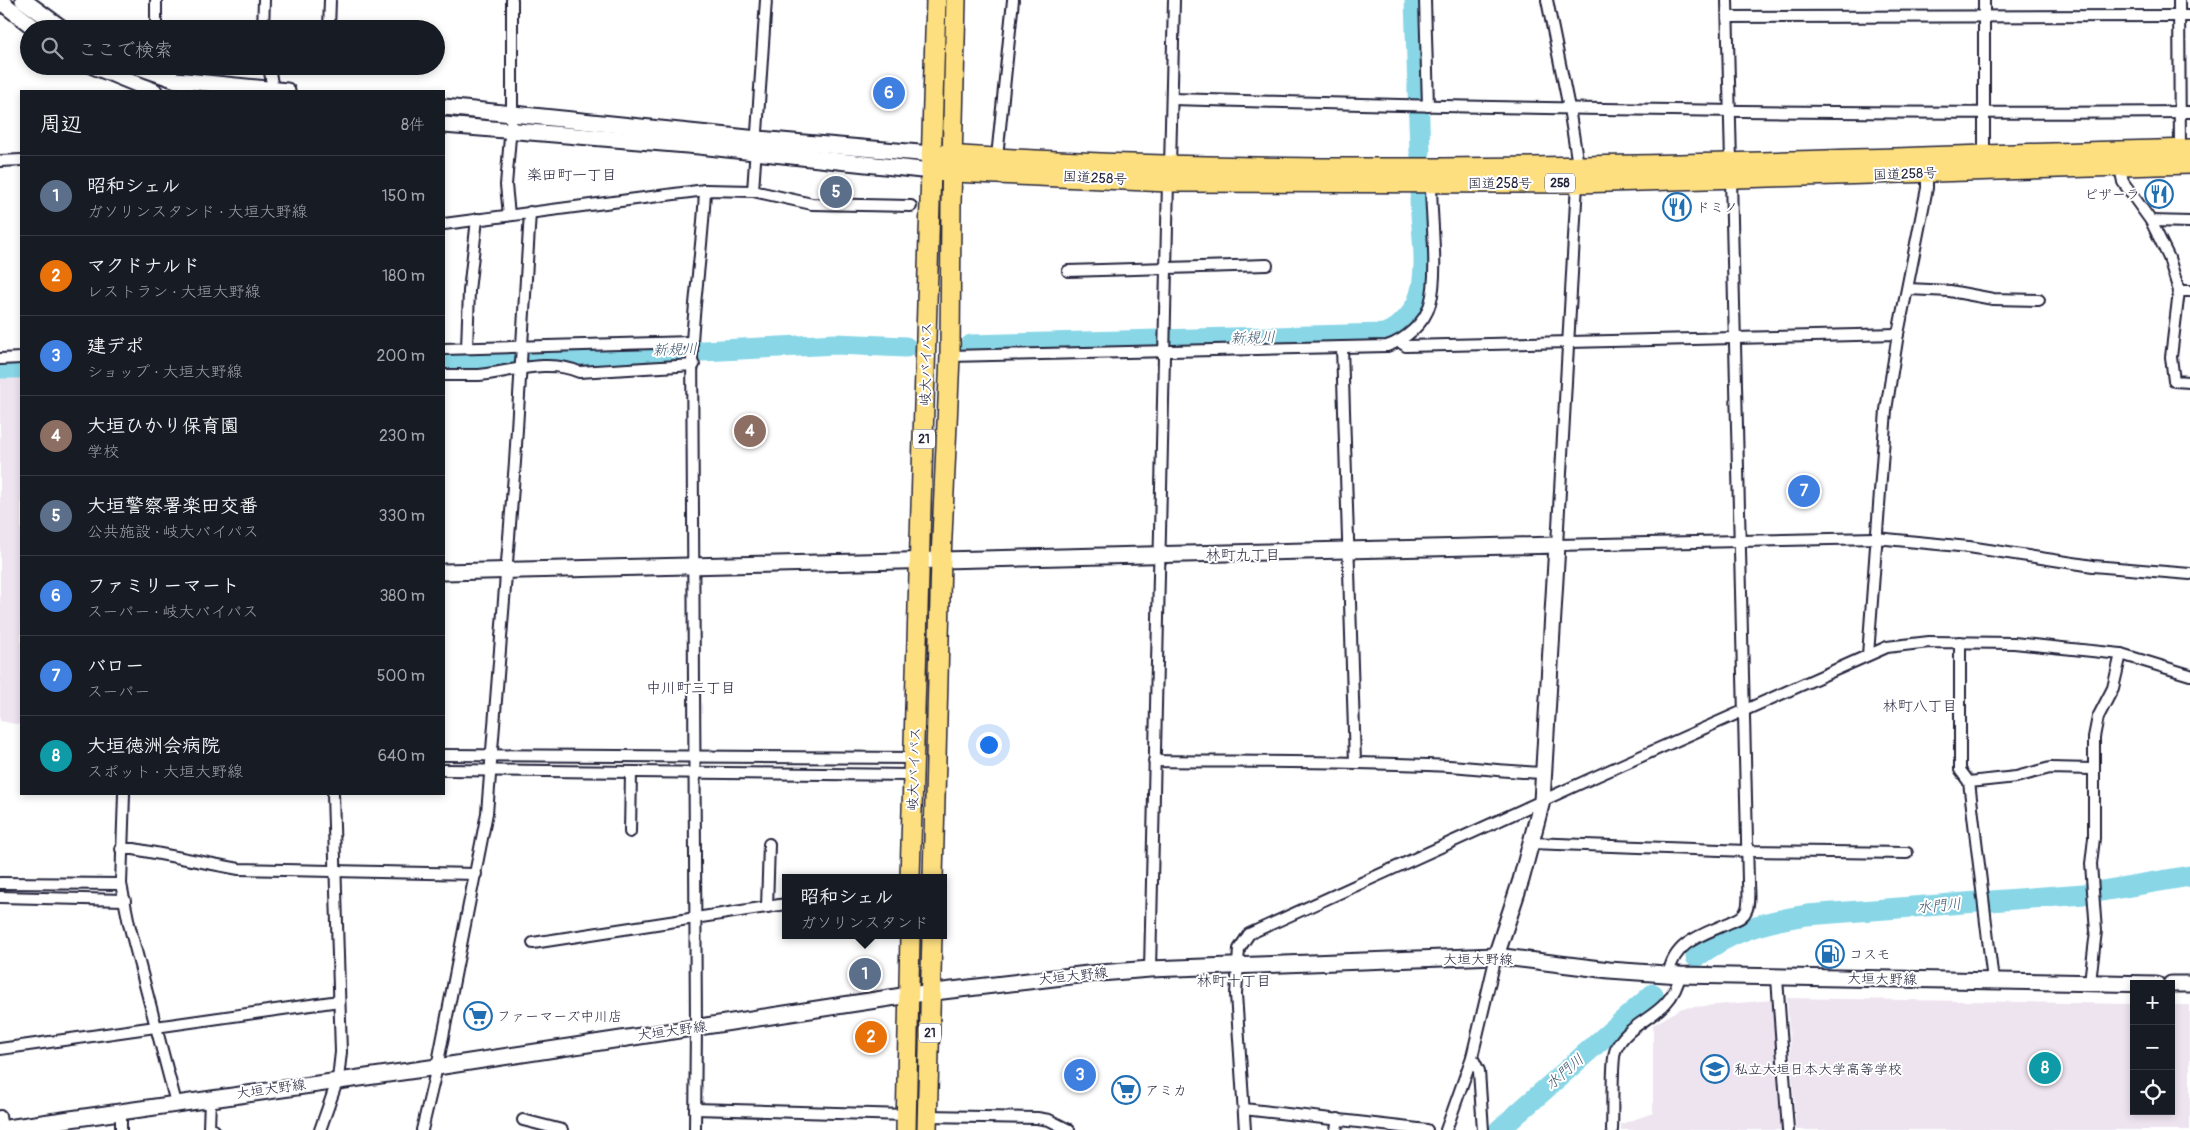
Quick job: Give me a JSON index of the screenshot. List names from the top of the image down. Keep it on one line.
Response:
{"streets":{"highway":["国道258号","258","岐大バイパス","21"],"main road":["大垣大野線"]},"crossings":[["国道258号","岐大バイパス"],["21","大垣大野線"]],"districts":["楽田町一丁目","林町九丁目","中川町三丁目","林町八丁目","林町十丁目"],"water":["新規川","水門川"],"places":{"restaurant":["ピザーラ","ドミノ"],"fuel station":["コスモ"],"supermarket":["ファーマーズ中川店","アミカ"],"school or university":["私立大垣日本大学高等学校"]},"page":{"search":"ここで検索","pins":["6","5","4","7","1","2","8","3"],"heading":["周辺","8件"],"list":[{"mark":"1","name":"昭和シェル","note":"ガソリンスタンド · 大垣大野線","value":"150 m"},{"mark":"2","name":"マクドナルド","note":"レストラン · 大垣大野線","value":"180 m"},{"mark":"3","name":"建デポ","note":"ショップ · 大垣大野線","value":"200 m"},{"mark":"4","name":"大垣ひかり保育園","note":"学校","value":"230 m"},{"mark":"5","name":"大垣警察署楽田交番","note":"公共施設 · 岐大バイパス","value":"330 m"},{"mark":"6","name":"ファミリーマート","note":"スーパー · 岐大バイパス","value":"380 m"},{"mark":"7","name":"バロー","note":"スーパー","value":"500 m"},{"mark":"8","name":"大垣徳洲会病院","note":"スポット · 大垣大野線","value":"640 m"}],"popup":["昭和シェル","ガソリンスタンド"],"map_buttons":["+","−"]}}
